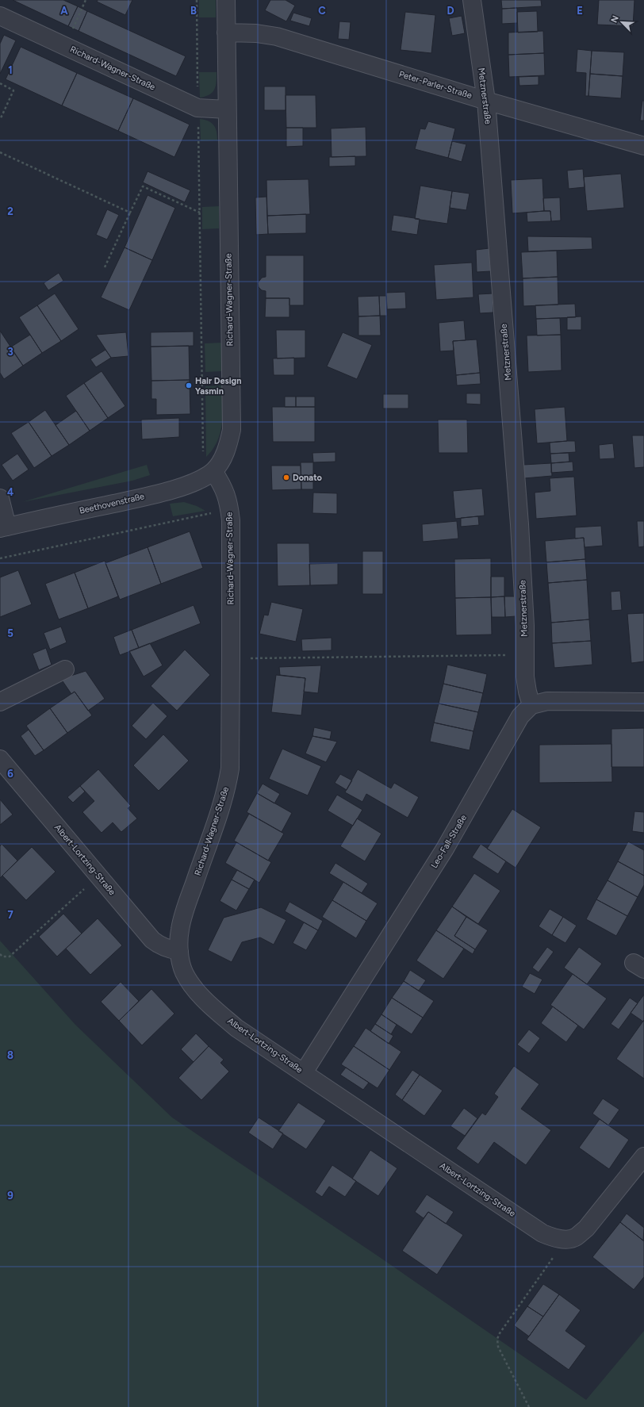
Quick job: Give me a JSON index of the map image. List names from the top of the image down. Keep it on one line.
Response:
{"streets":{"street":["Richard-Wagner-Straße","Peter-Parler-Straße","Metznerstraße","Beethovenstraße","Leo-Fall-Straße","Albert-Lortzing-Straße"]},"crossings":[["Richard-Wagner-Straße","Peter-Parler-Straße"],["Richard-Wagner-Straße","Beethovenstraße"],["Richard-Wagner-Straße","Albert-Lortzing-Straße"],["Peter-Parler-Straße","Metznerstraße"],["Metznerstraße","Leo-Fall-Straße"],["Leo-Fall-Straße","Albert-Lortzing-Straße"]],"places":["Hair Design Yasmin","Donato"],"north":"top left","grid":{"columns":["A","B","C","D","E"],"rows":["1","2","3","4","5","6","7","8","9"]}}
